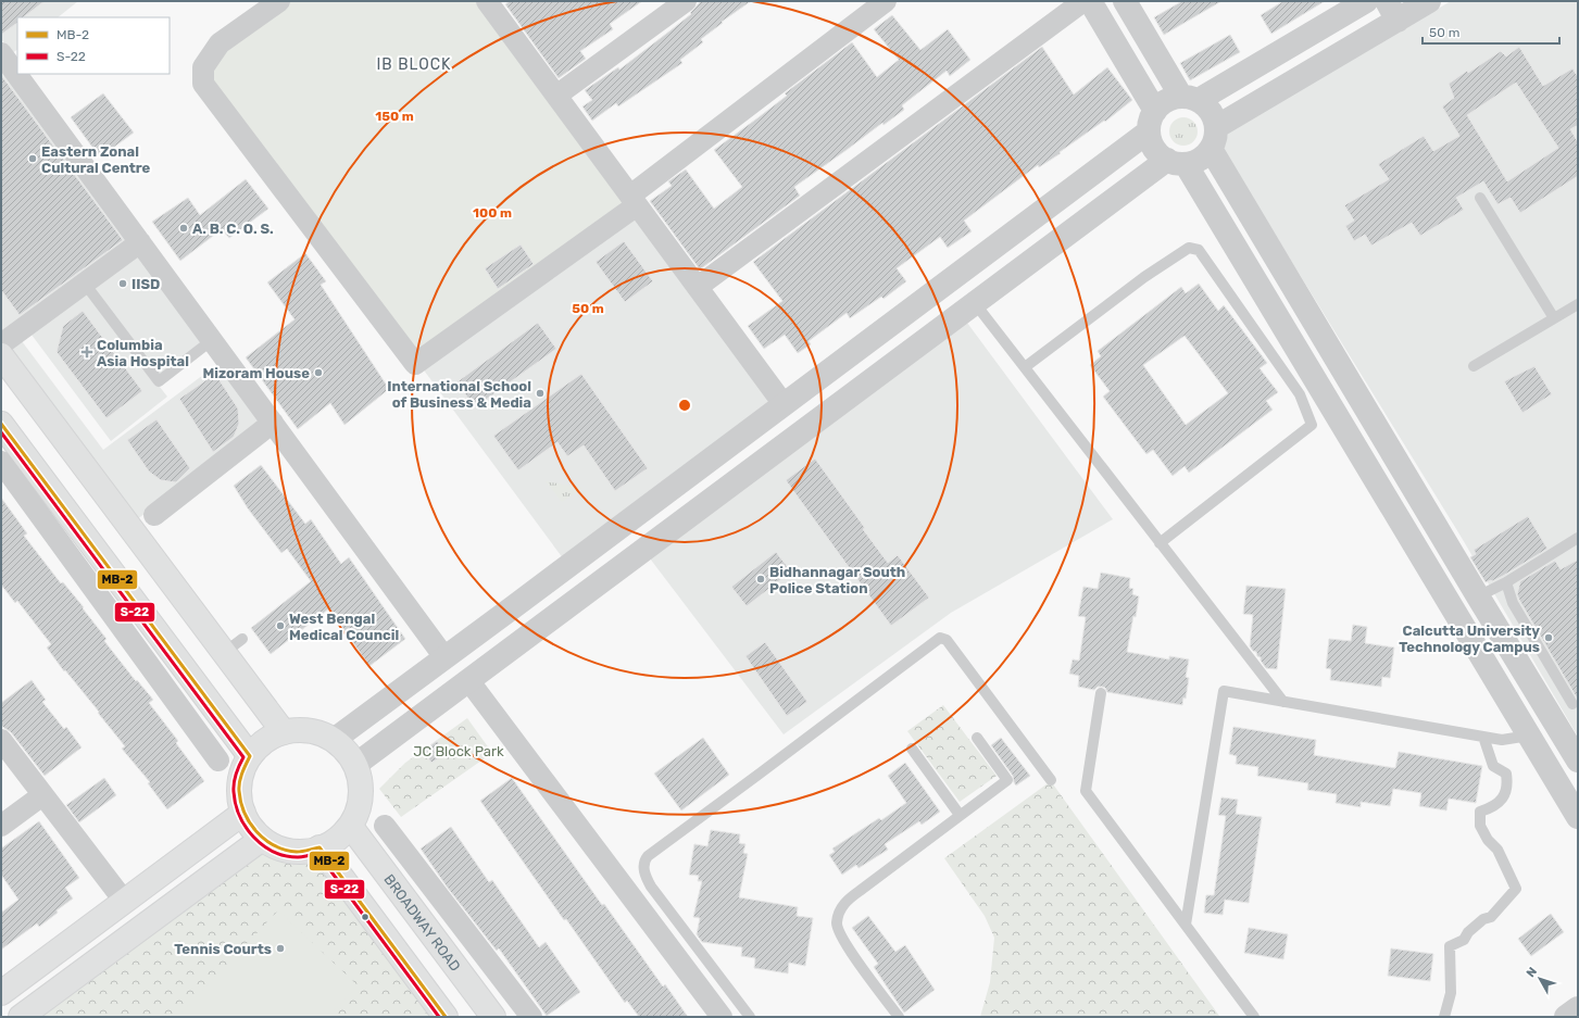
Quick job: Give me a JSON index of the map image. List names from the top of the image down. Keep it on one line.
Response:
{"streets":{"main road":["BROADWAY ROAD"]},"districts":["IB BLOCK"],"parks":["JC Block Park"],"places":{"other":["Eastern Zonal Cultural Centre","A. B. C. O. S.","IISD","Mizoram House","International School of Business & Media","Bidhannagar South Police Station","West Bengal Medical Council","Calcutta University Technology Campus","Tennis Courts"],"health":["Columbia Asia Hospital"]},"lines":["transit line MB-2","transit line S-22"],"legend":["MB-2","S-22"],"scale_bar":"50 m","north":"top left","rings":["150 m","100 m","50 m"]}
